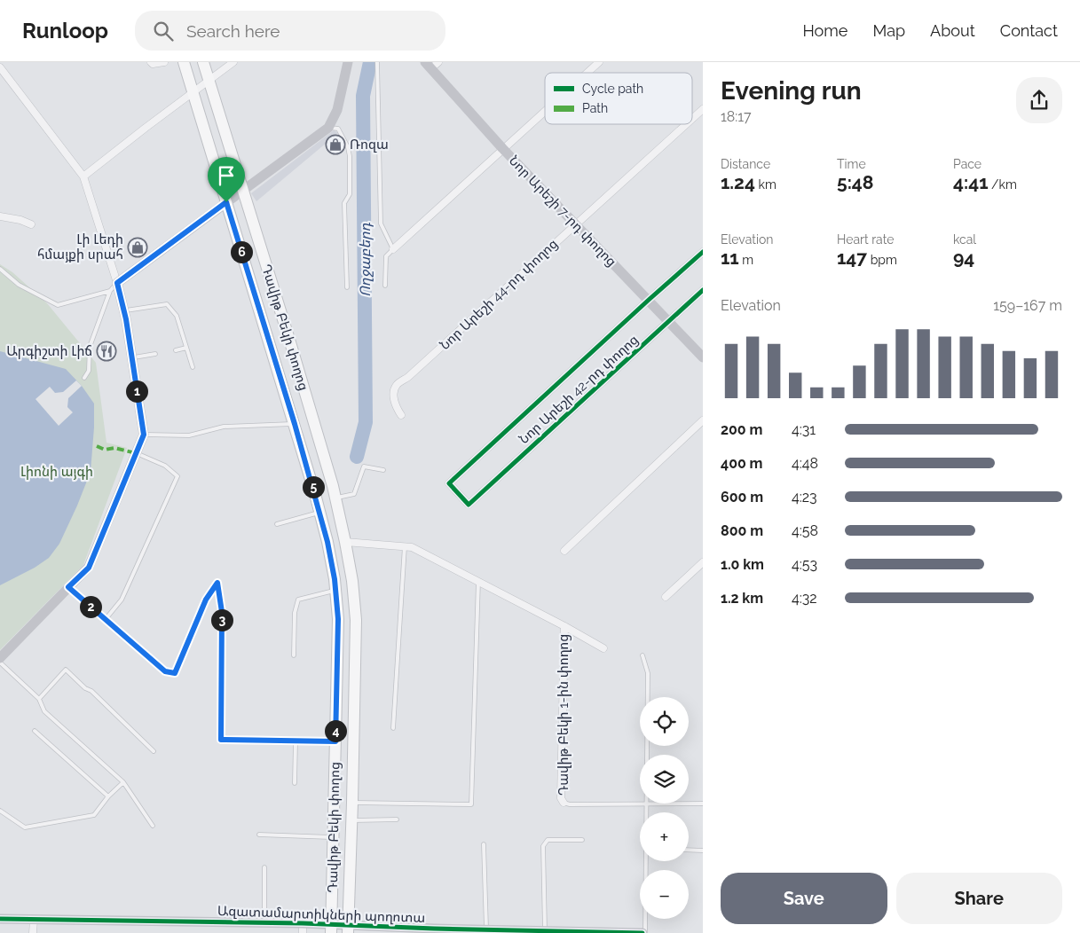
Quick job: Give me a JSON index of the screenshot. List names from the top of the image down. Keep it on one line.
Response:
{"streets":{"main road":["Դավիթ Բեկի փողոց"],"street":["Նոր Արեշի 7-րդ փողոց","Նոր Արեշի 44-րդ փողոց","Նոր Արեշի 42-րդ փողոց","Դավիթ Բեկի 1-ին փողոց","Ազատամարտիկների պողոտա"]},"crossings":[["Նոր Արեշի 7-րդ փողոց","Նոր Արեշի 44-րդ փողոց"],["Նոր Արեշի 7-րդ փողոց","Նոր Արեշի 42-րդ փողոց"],["Դավիթ Բեկի փողոց","Ազատամարտիկների պողոտա"]],"water":["Ողջաբերդ"],"parks":["Լիոնի այգի"],"places":{"shop":["Ռոզա","Լի Լեդի հմայքի սրահ"],"restaurant":["Արգիշտի Լիճ"]},"legend":["Cycle path","Path"],"page":{"header":"Runloop","search":"Search here","nav":["Home","Map","About","Contact"],"heading":["Evening run","18:17"],"stats":[["Distance","1.24 km"],["Time","5:48"],["Pace","4:41 /km"],["Elevation","11 m"],["Heart rate","147 bpm"],["kcal","94"]],"pins":["6","1","5","2","3","4"],"chart":["Elevation","159–167 m"],"list":[{"name":"200 m","note":"4:31"},{"name":"400 m","note":"4:48"},{"name":"600 m","note":"4:23"},{"name":"800 m","note":"4:58"},{"name":"1.0 km","note":"4:53"},{"name":"1.2 km","note":"4:32"}],"map_buttons":["+","−"],"buttons":["Save","Share"]}}
